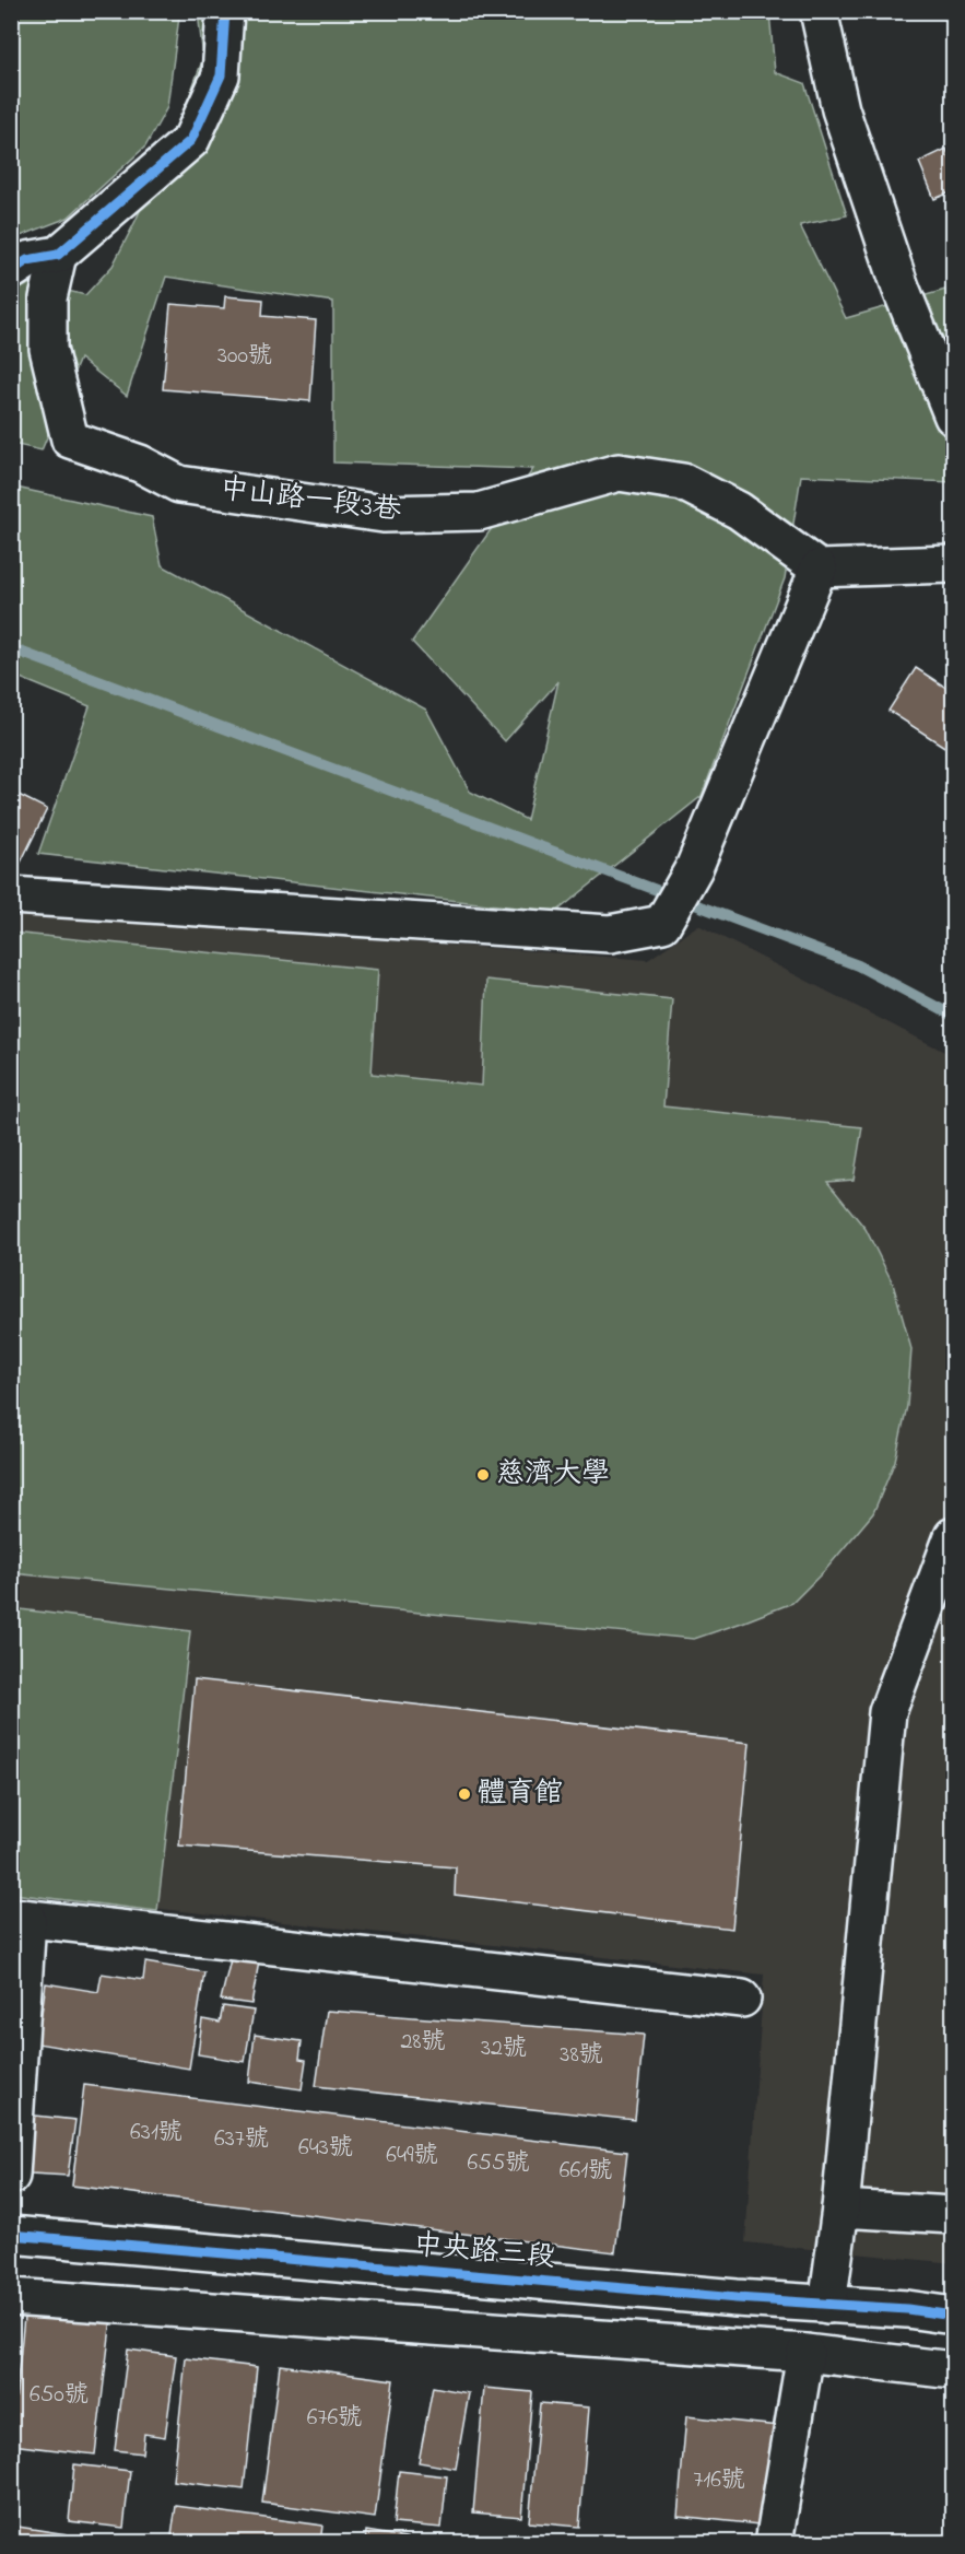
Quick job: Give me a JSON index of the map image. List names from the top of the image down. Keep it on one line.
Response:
{"streets":{"street":["中山路一段3巷","中央路三段"]},"places":["慈濟大學","體育館"],"house_numbers":["300號","28號","32號","38號","631號","637號","643號","649號","655號","661號","650號","676號","716號"]}
